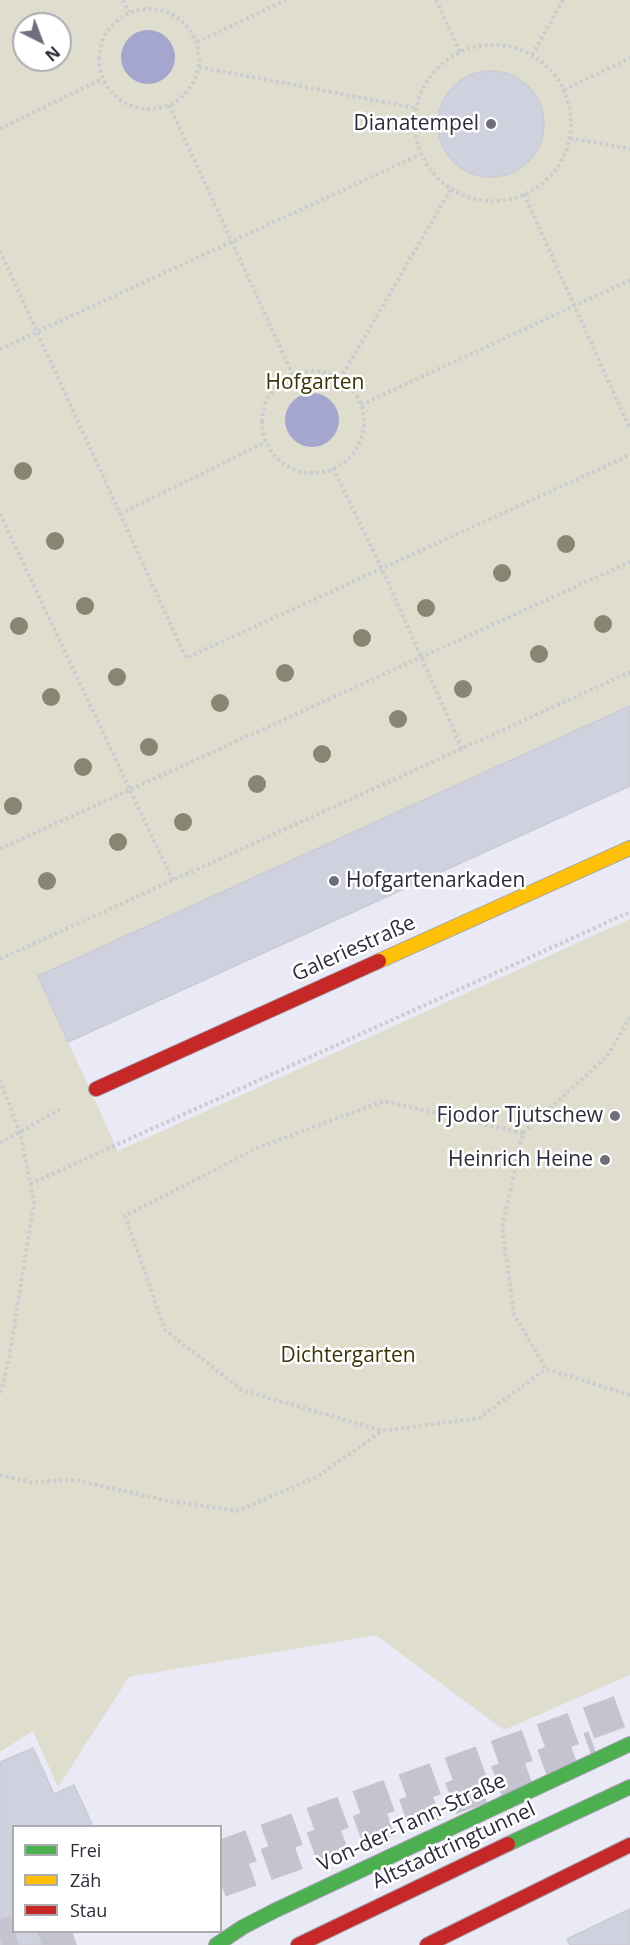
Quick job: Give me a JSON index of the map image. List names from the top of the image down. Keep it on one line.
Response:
{"streets":{"main road":["Galeriestraße","Von-der-Tann-Straße","Altstadtringtunnel"]},"parks":["Hofgarten","Dichtergarten"],"places":["Dianatempel","Hofgartenarkaden","Fjodor Tjutschew","Heinrich Heine"],"legend":["Frei","Zäh","Stau"],"north":"bottom right"}
